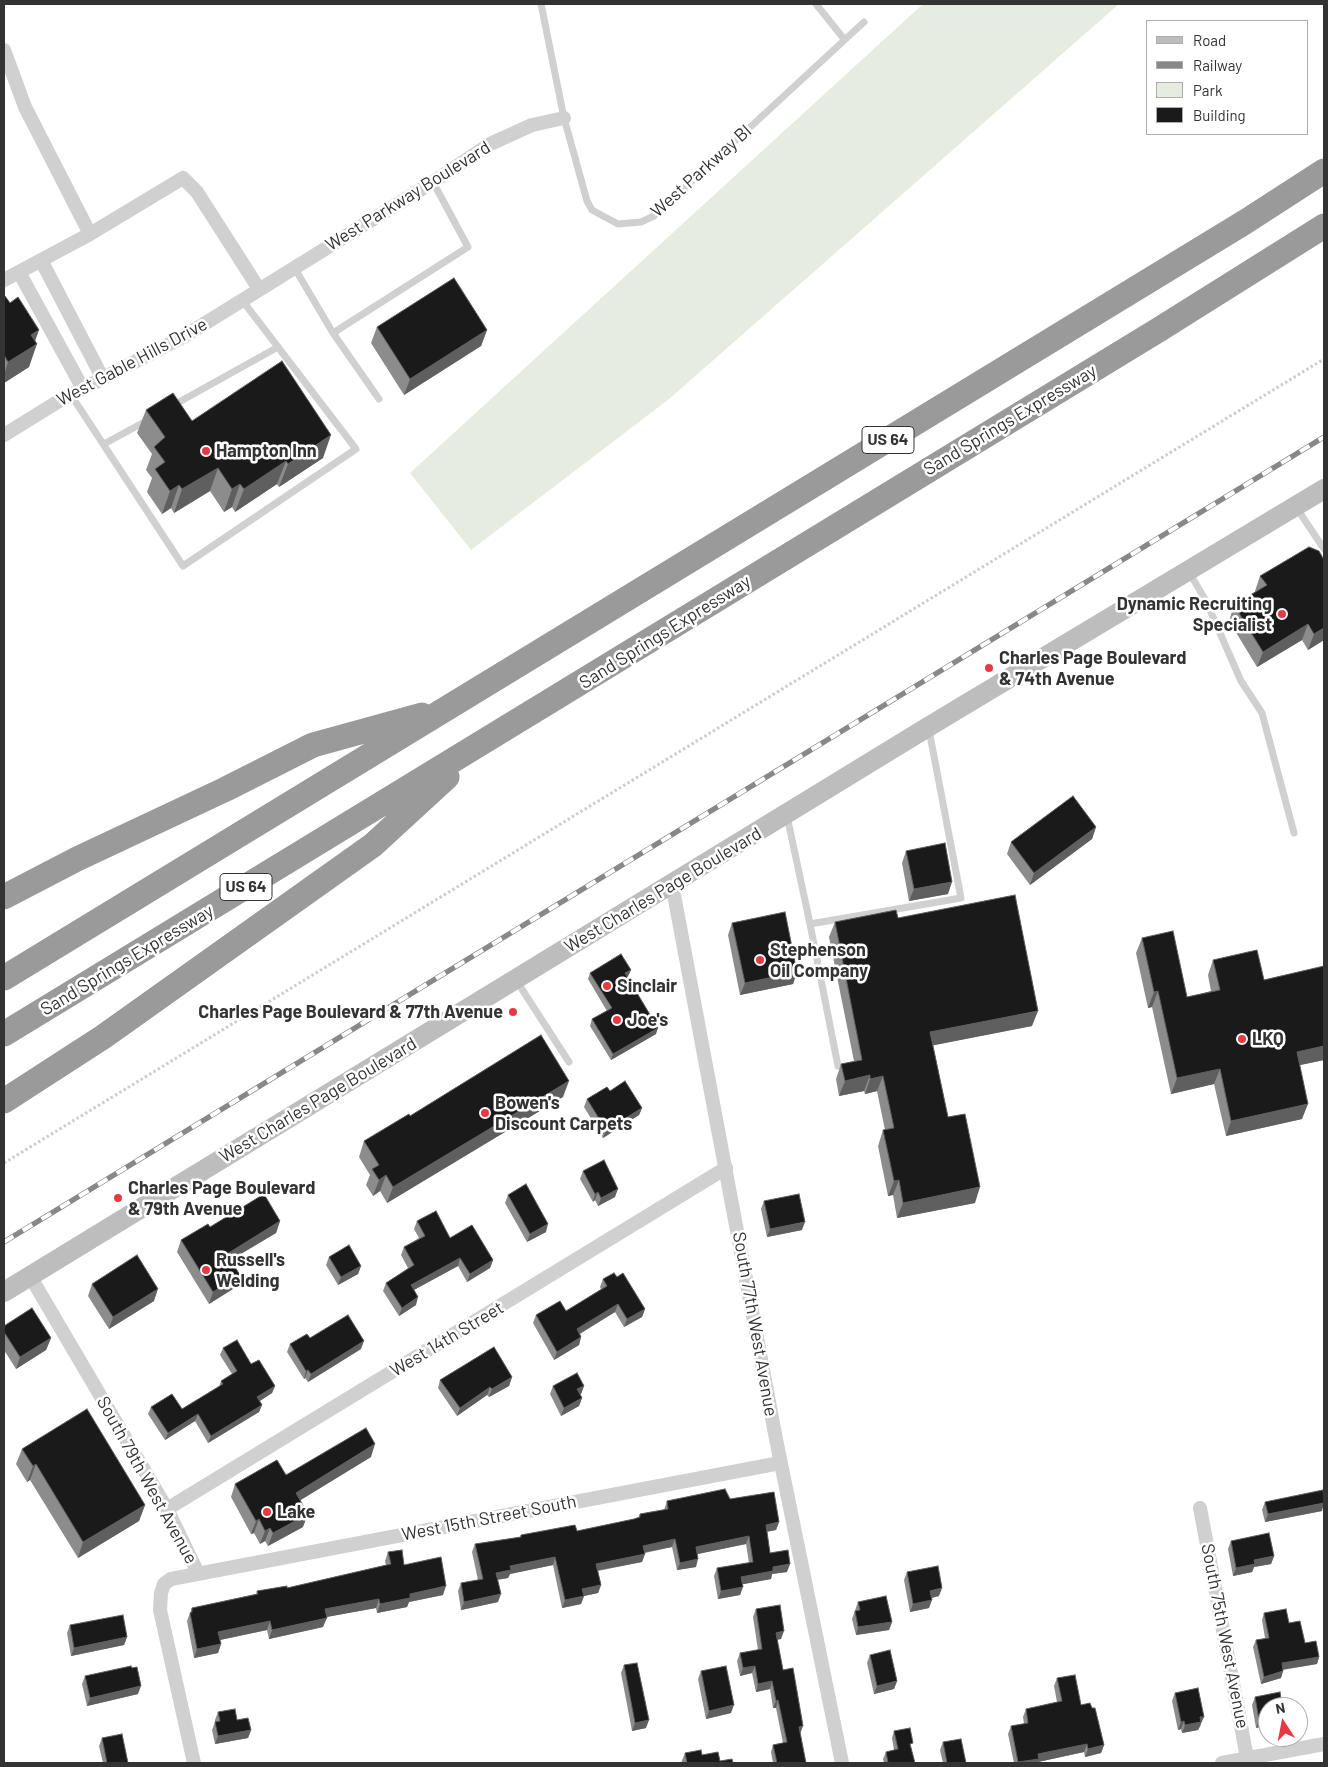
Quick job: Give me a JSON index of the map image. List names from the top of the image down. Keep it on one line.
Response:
{"streets":{"highway":["Sand Springs Expressway","US 64"],"main road":["West Charles Page Boulevard"],"street":["West Parkway Boulevard","West Gable Hills Drive","South 77th West Avenue","West 14th Street","South 79th West Avenue","West 15th Street South","South 75th West Avenue"],"lane":["West Parkway Bl"]},"crossings":[["West Parkway Bl","West Parkway Boulevard"],["West Parkway Boulevard","West Gable Hills Drive"],["West Charles Page Boulevard","South 77th West Avenue"],["West Charles Page Boulevard","South 79th West Avenue"],["South 77th West Avenue","West 14th Street"],["South 77th West Avenue","West 15th Street South"],["West 14th Street","South 79th West Avenue"],["South 79th West Avenue","West 15th Street South"]],"places":["Hampton Inn","Dynamic Recruiting Specialist","Charles Page Boulevard & 74th Avenue","Stephenson Oil Company","Sinclair","Charles Page Boulevard & 77th Avenue","Joe's","LKQ","Bowen's Discount Carpets","Charles Page Boulevard & 79th Avenue","Russell's Welding","Lake"],"legend":["Road","Railway","Park","Building"],"north":"top"}
